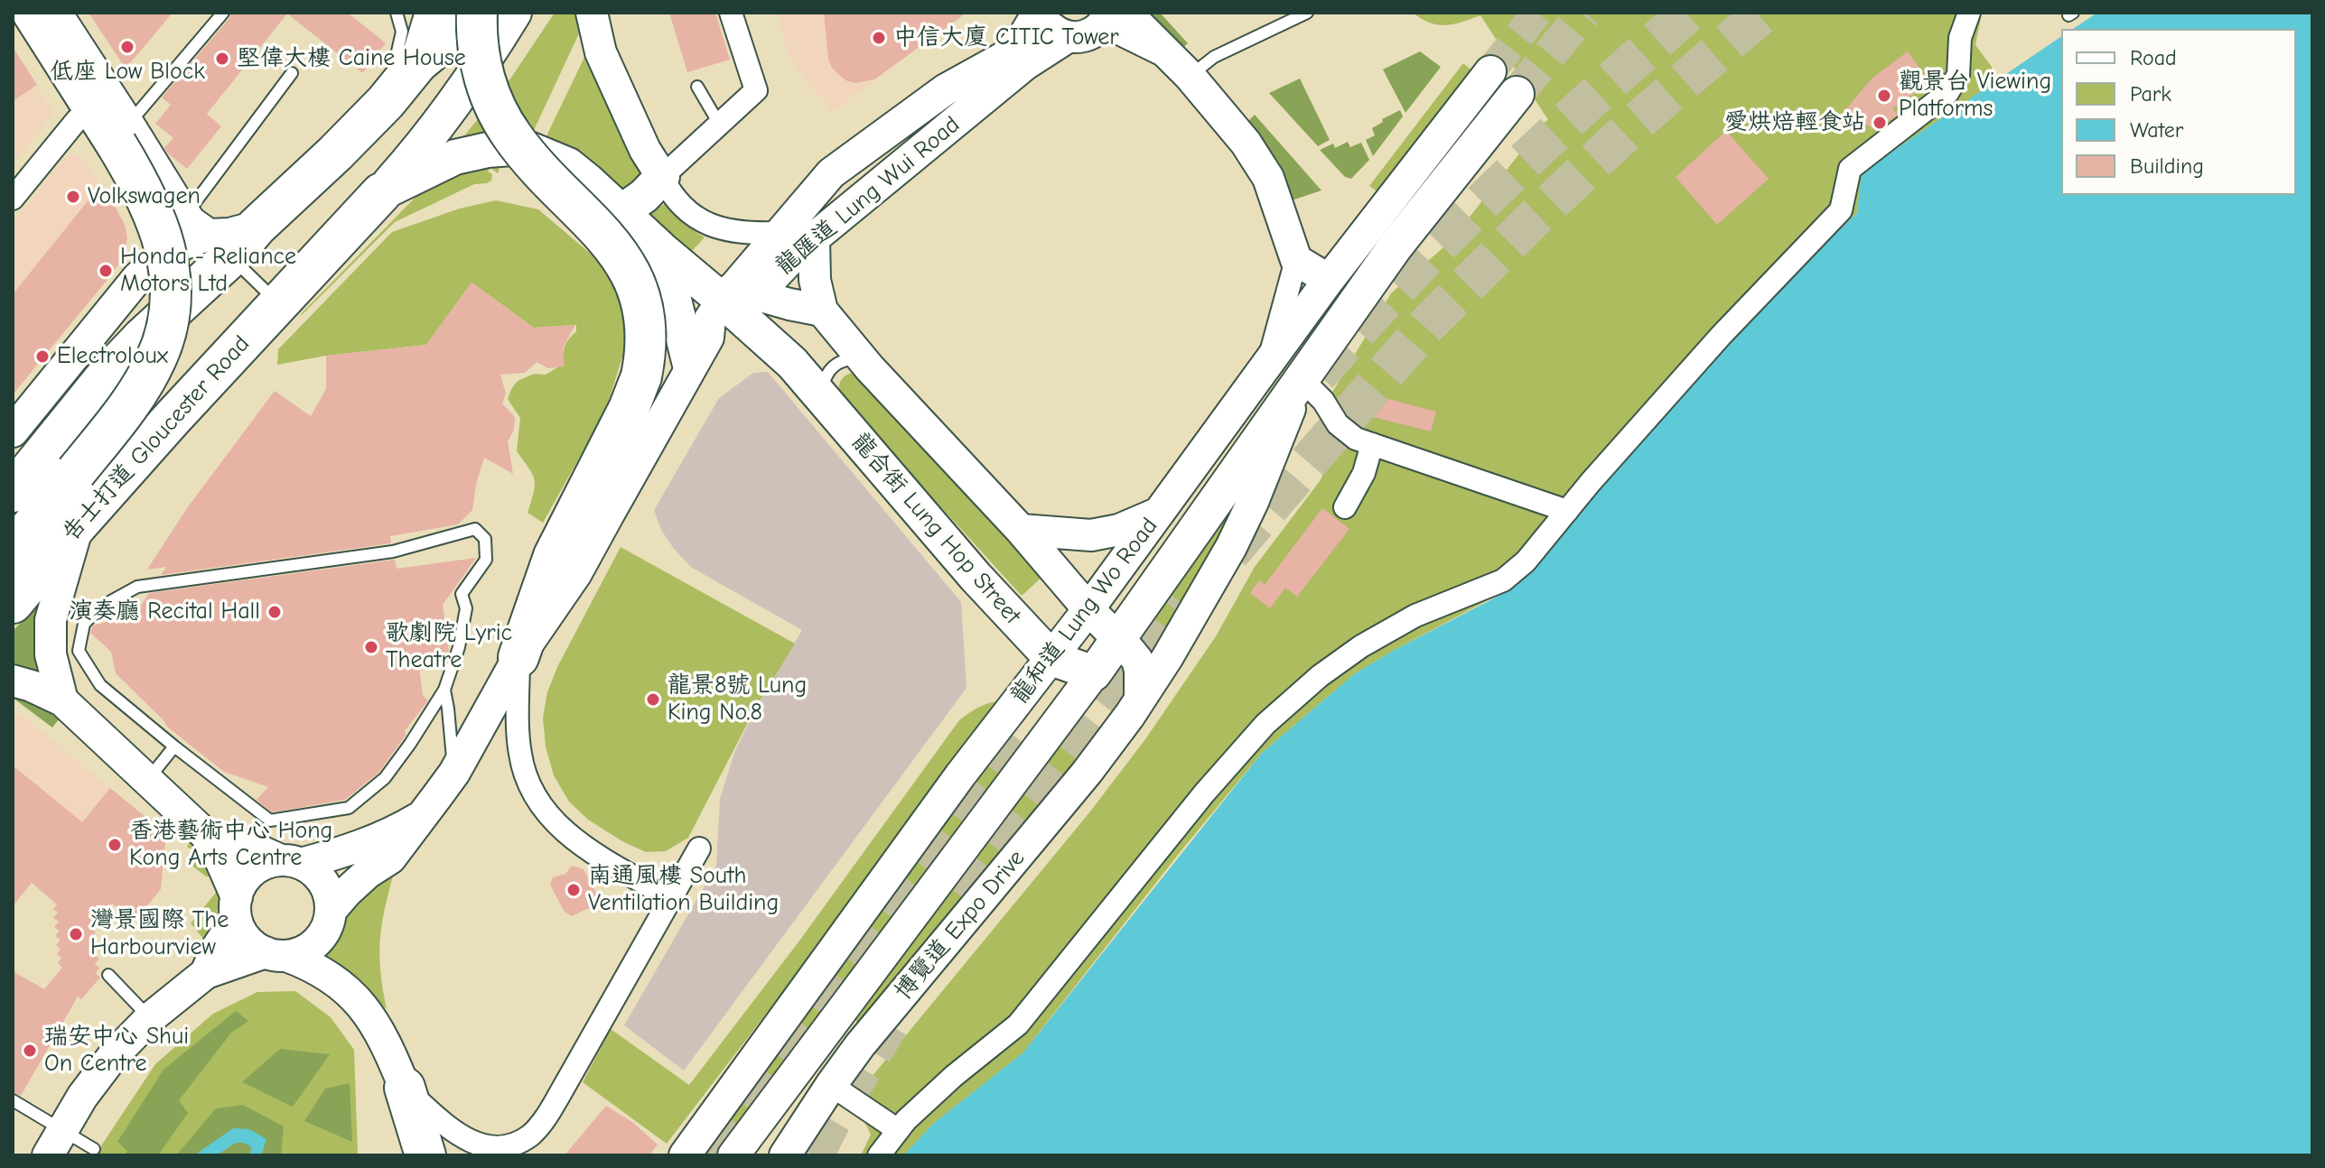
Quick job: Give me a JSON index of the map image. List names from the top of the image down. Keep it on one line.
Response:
{"streets":{"highway":["告士打道 Gloucester Road"],"main road":["龍匯道 Lung Wui Road","龍合街 Lung Hop Street","龍和道 Lung Wo Road","博覽道 Expo Drive"]},"crossings":[["龍匯道 Lung Wui Road","龍合街 Lung Hop Street"],["告士打道 Gloucester Road","龍合街 Lung Hop Street"],["龍合街 Lung Hop Street","龍和道 Lung Wo Road"],["龍和道 Lung Wo Road","博覽道 Expo Drive"]],"places":["中信大廈 CITIC Tower","低座 Low Block","堅偉大樓 Caine House","觀景台 Viewing Platforms","愛烘焙輕食站","Volkswagen","Honda - Reliance Motors Ltd","Electroloux","演奏廳 Recital Hall","歌劇院 Lyric Theatre","龍景8號 Lung King No.8","香港藝術中心 Hong Kong Arts Centre","南通風樓 South Ventilation Building","灣景國際 The Harbourview","瑞安中心 Shui On Centre"],"legend":["Road","Park","Water","Building"]}
